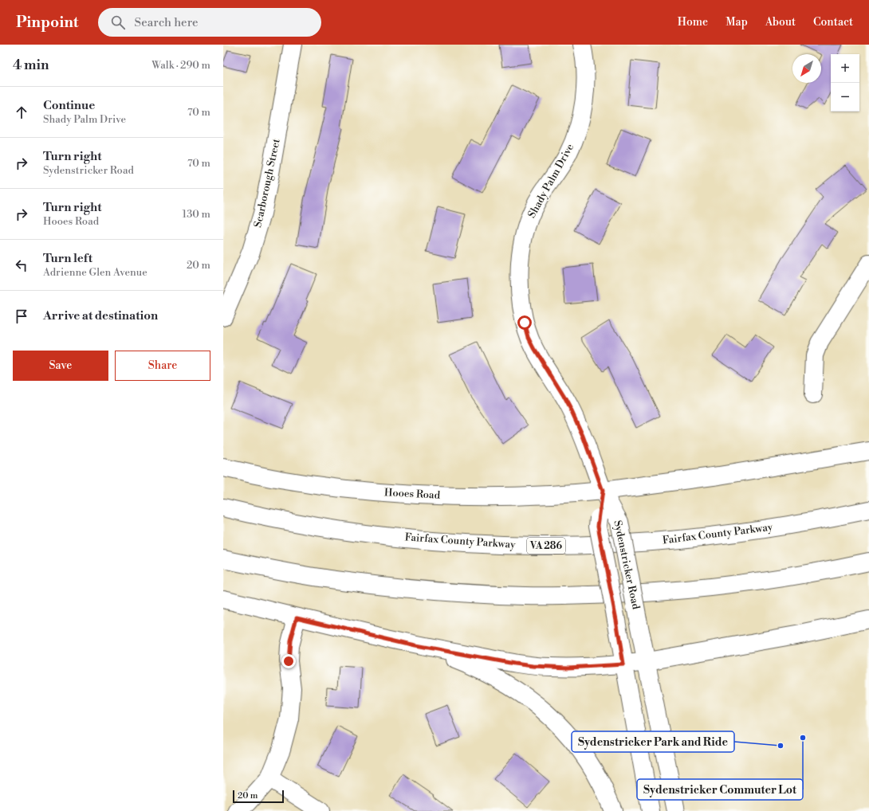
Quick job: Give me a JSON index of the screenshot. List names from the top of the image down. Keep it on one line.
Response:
{"streets":{"main road":["Shady Palm Drive","Scarborough Street","Hooes Road","Fairfax County Parkway","VA 286","Sydenstricker Road"]},"crossings":[["Shady Palm Drive","Hooes Road"],["Shady Palm Drive","Sydenstricker Road"],["Hooes Road","Sydenstricker Road"]],"places":["Sydenstricker Commuter Lot","Sydenstricker Park and Ride"],"scale_bar":"20 m","north":"bottom left","page":{"header":"Pinpoint","search":"Search here","nav":["Home","Map","About","Contact"],"heading":["4 min","Walk · 290 m"],"map_buttons":["+","−"],"list":[["Continue","Shady Palm Drive","70 m"],["Turn right","Sydenstricker Road","70 m"],["Turn right","Hooes Road","130 m"],["Turn left","Adrienne Glen Avenue","20 m"],"Arrive at destination"],"buttons":["Save","Share"],"scale":"20 m"}}
